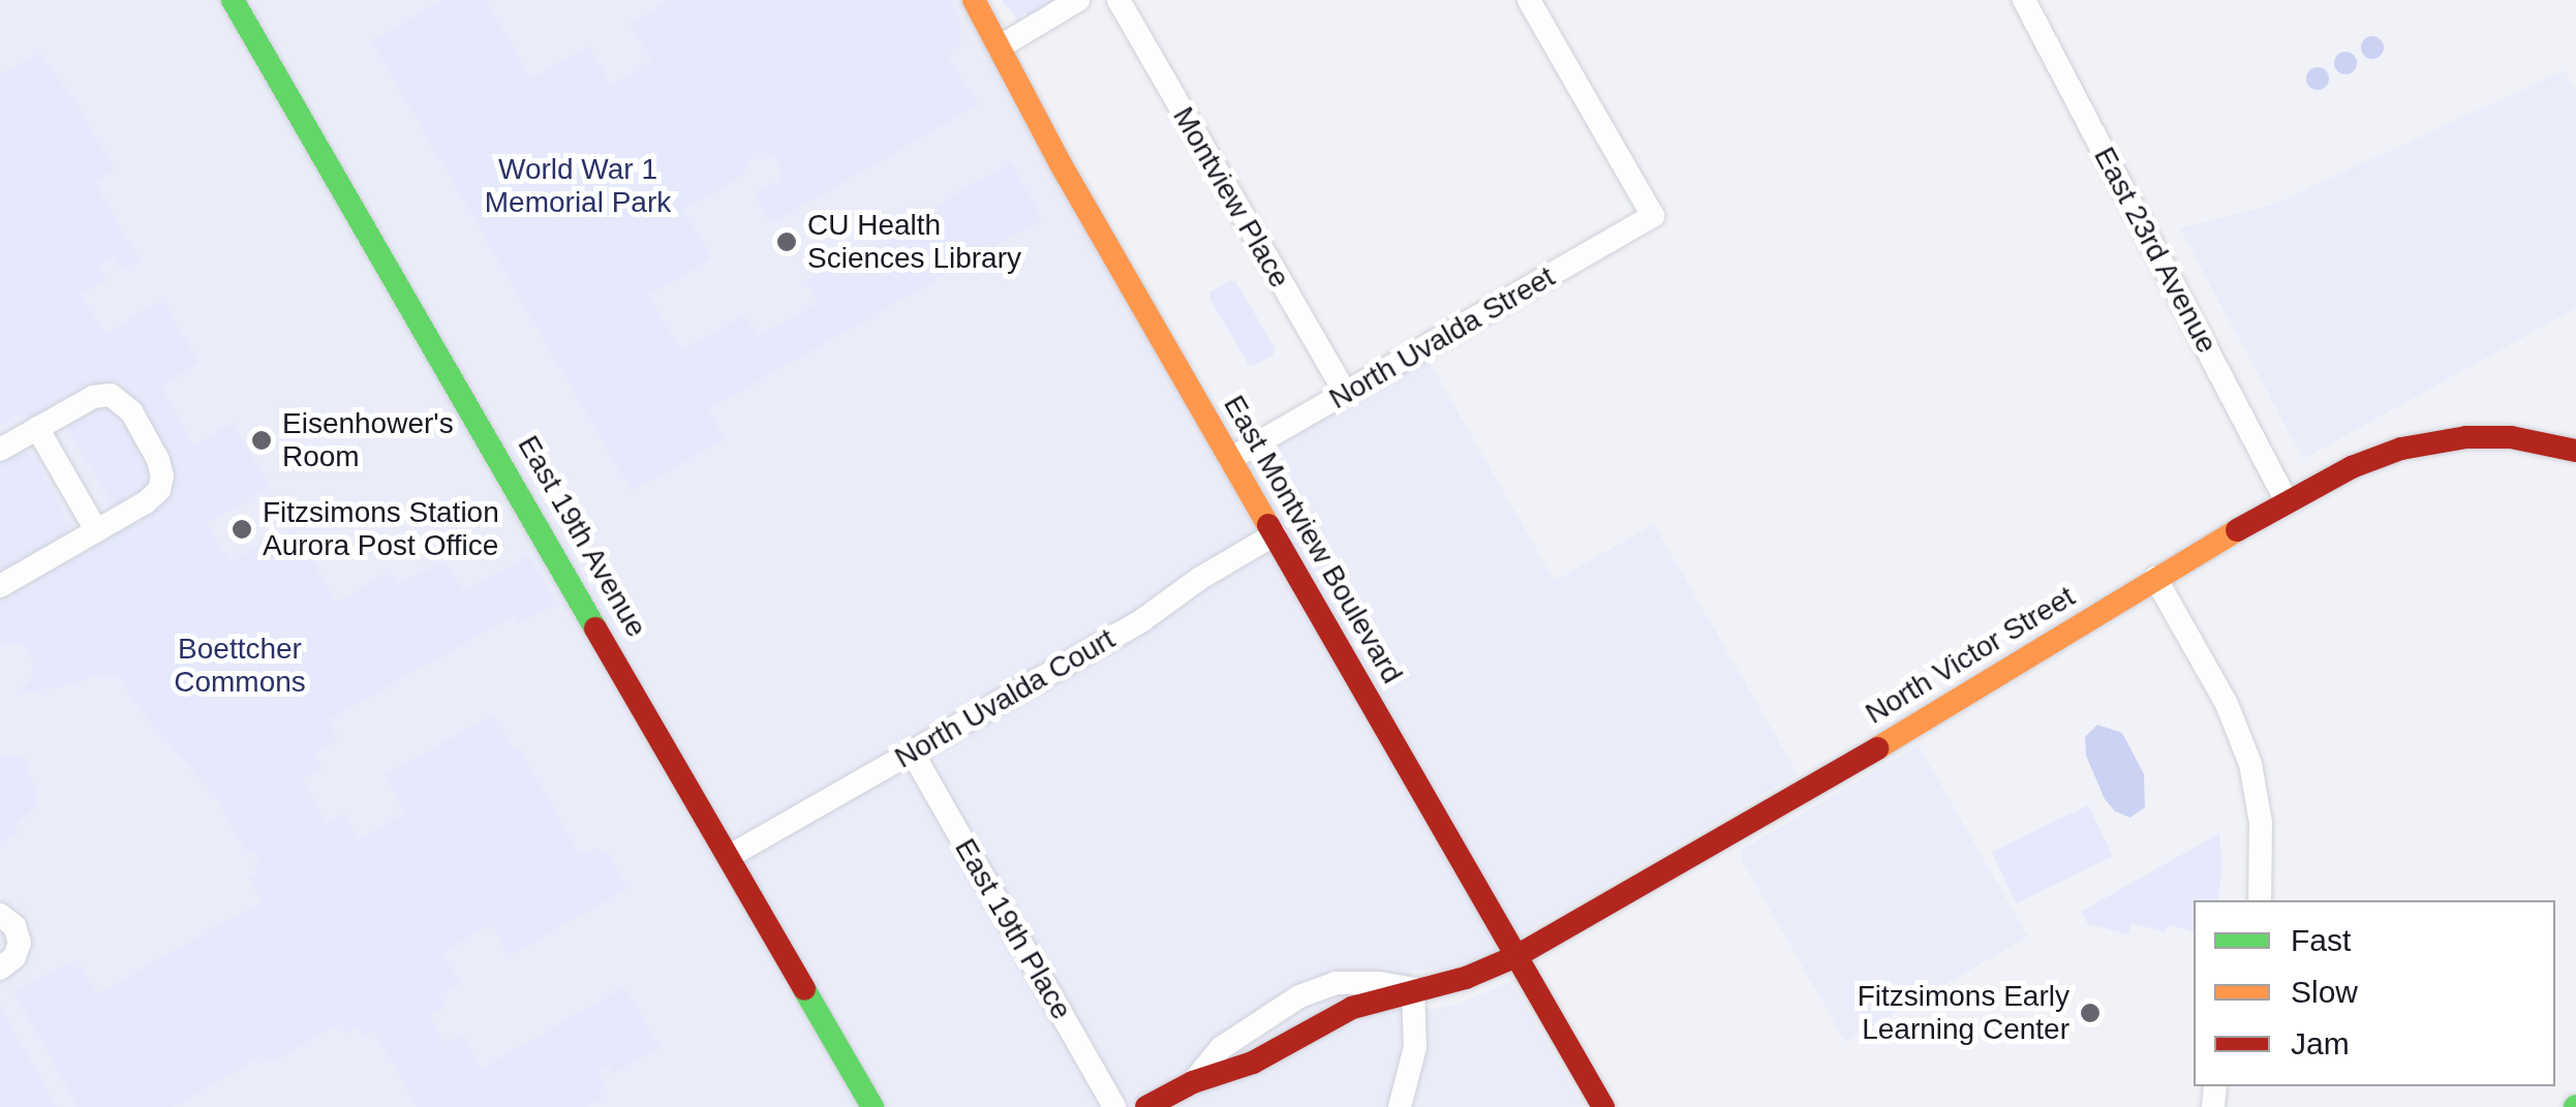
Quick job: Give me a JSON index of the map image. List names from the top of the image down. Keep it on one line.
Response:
{"streets":{"street":["Montview Place","East 23rd Avenue","North Uvalda Street","East 19th Avenue","East Montview Boulevard","North Victor Street","North Uvalda Court","East 19th Place"]},"crossings":[["Montview Place","North Uvalda Street"],["East 23rd Avenue","North Victor Street"],["North Uvalda Street","East Montview Boulevard"],["East 19th Avenue","North Uvalda Court"],["East Montview Boulevard","North Victor Street"],["East Montview Boulevard","North Uvalda Court"],["North Uvalda Court","East 19th Place"]],"parks":["World War 1 Memorial Park","Boettcher Commons"],"places":["CU Health Sciences Library","Eisenhower's Room","Fitzsimons Station Aurora Post Office","Fitzsimons Early Learning Center"],"legend":["Fast","Slow","Jam"]}
